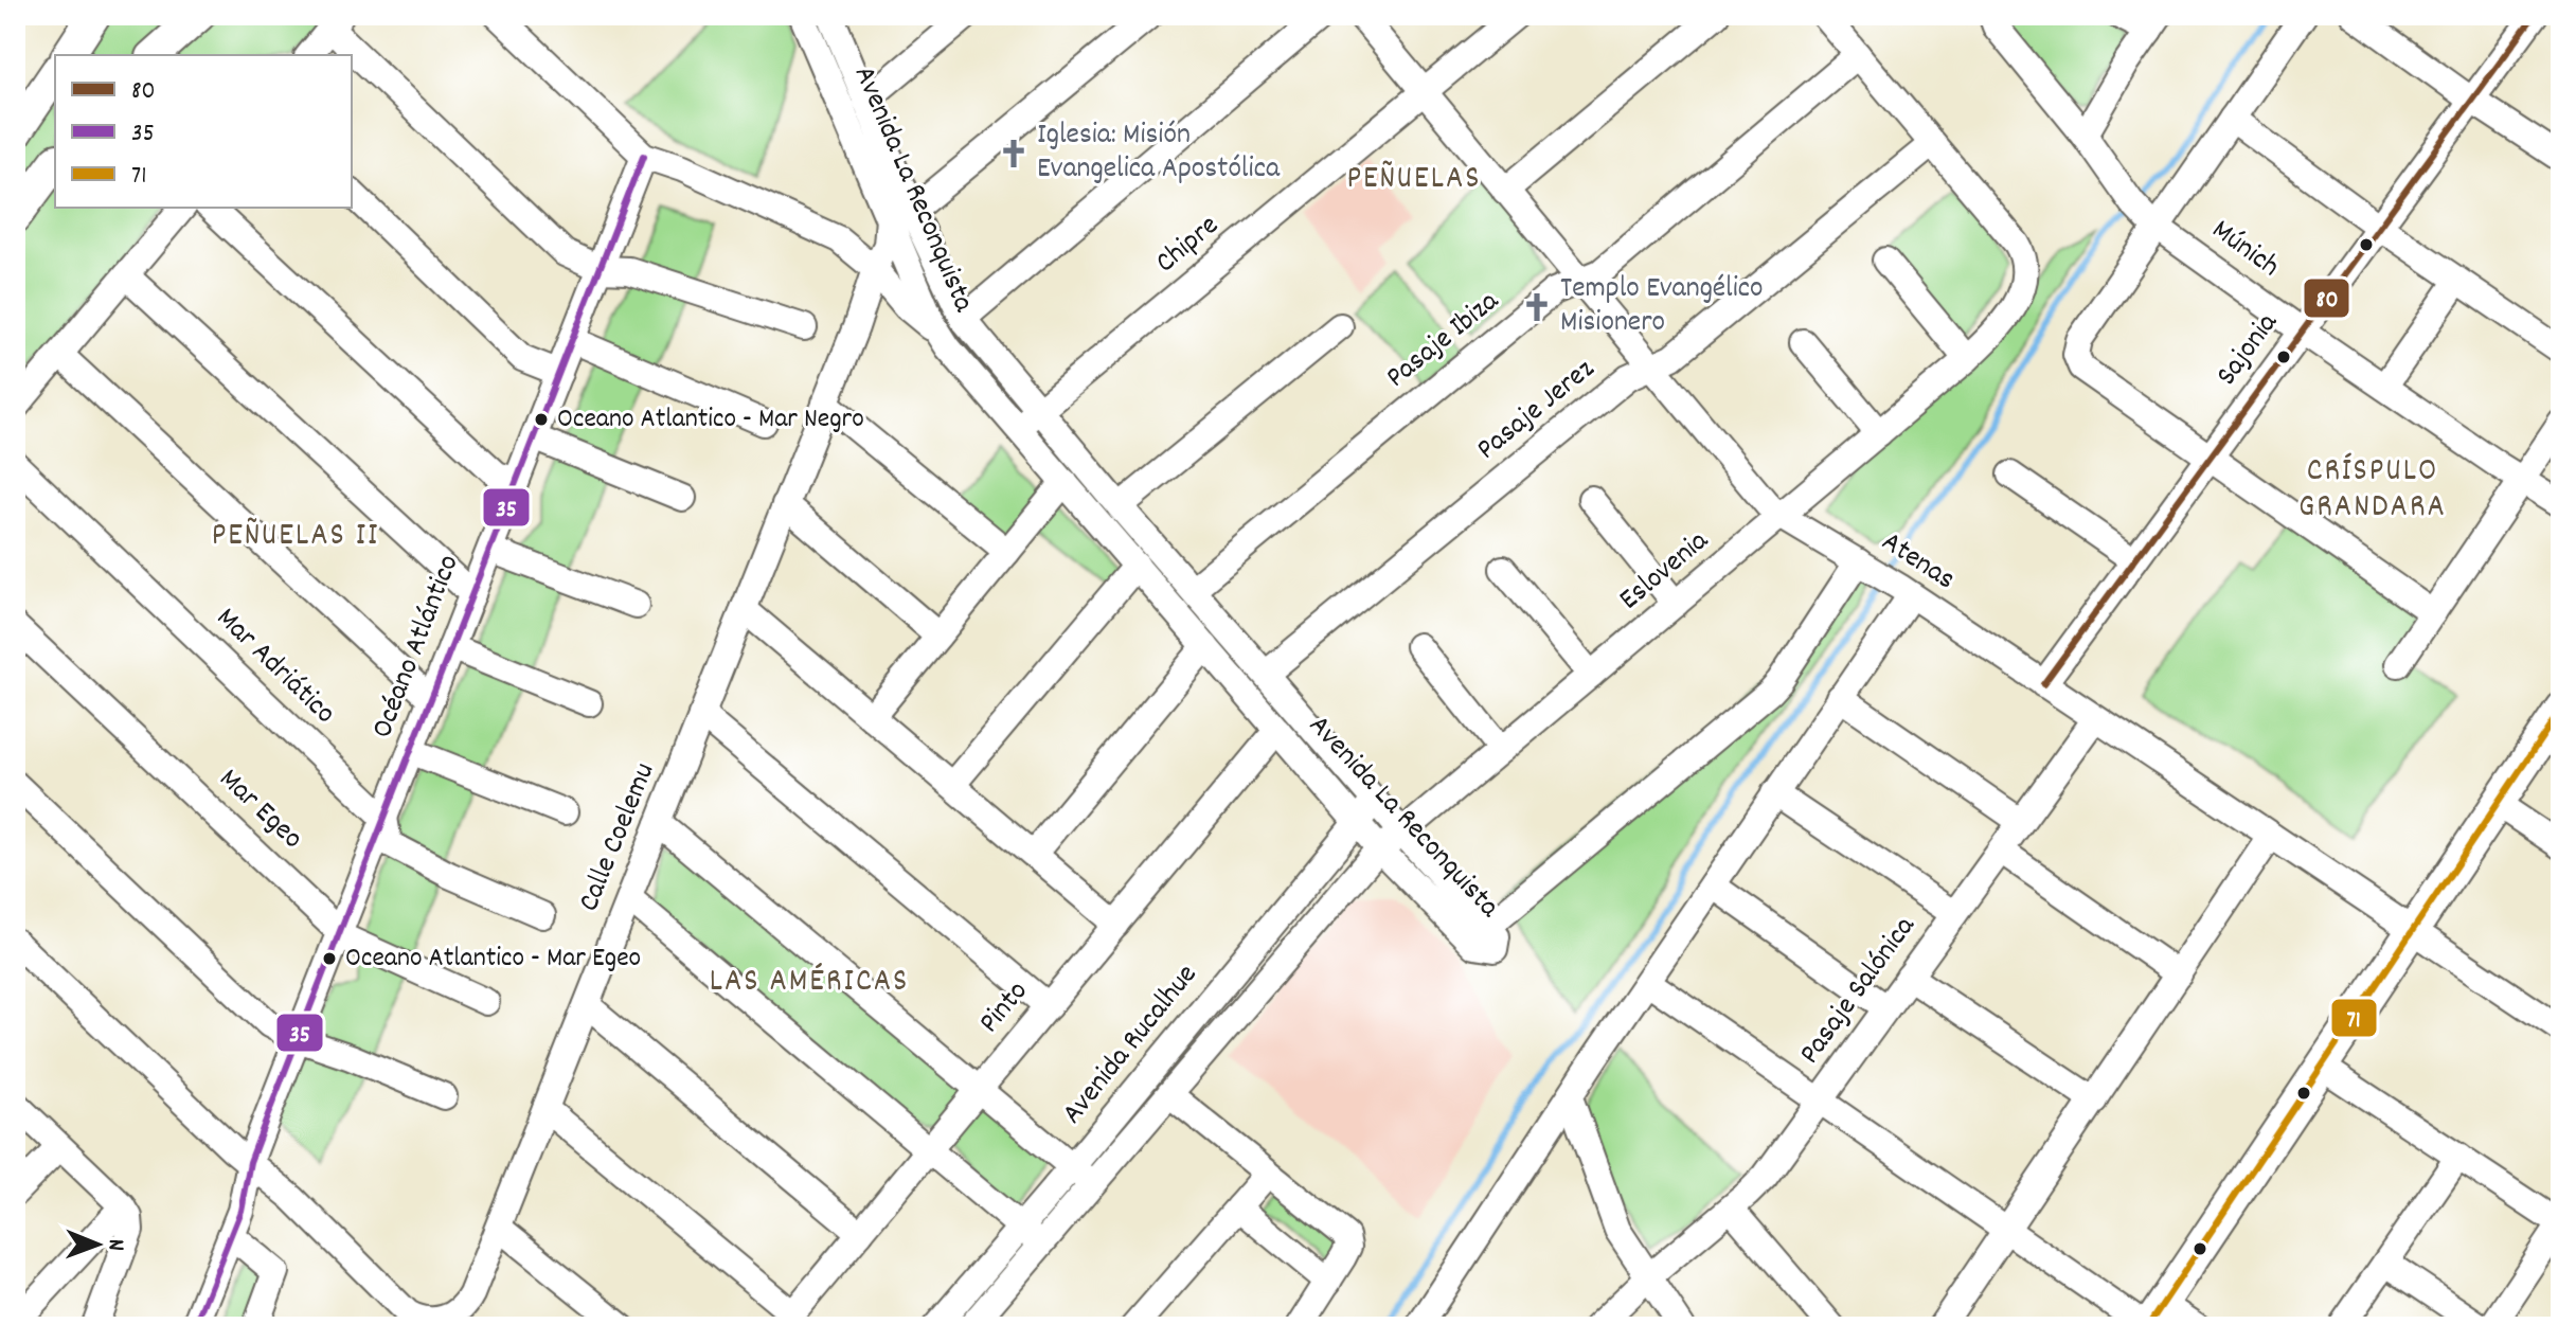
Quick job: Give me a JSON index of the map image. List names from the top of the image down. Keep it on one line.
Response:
{"streets":{"street":["Avenida La Reconquista","Chipre","Múnich","Pasaje Ibiza","Sajonia","Pasaje Jerez","Atenas","Eslovenia","Océano Atlántico","Mar Adriático","Mar Egeo","Calle Coelemu","Pasaje Salónica","Pinto","Avenida Rucalhue"]},"crossings":[["Avenida La Reconquista","Chipre"],["Avenida La Reconquista","Pasaje Ibiza"],["Avenida La Reconquista","Pasaje Jerez"],["Avenida La Reconquista","Eslovenia"],["Avenida La Reconquista","Calle Coelemu"],["Avenida La Reconquista","Pinto"],["Avenida La Reconquista","Avenida Rucalhue"],["Chipre","Atenas"],["Múnich","Sajonia"],["Pasaje Ibiza","Atenas"],["Pasaje Ibiza","Eslovenia"],["Sajonia","Atenas"],["Pasaje Jerez","Atenas"],["Pasaje Jerez","Eslovenia"],["Atenas","Eslovenia"],["Atenas","Pasaje Salónica"],["Eslovenia","Avenida Rucalhue"],["Océano Atlántico","Mar Adriático"],["Océano Atlántico","Mar Egeo"]],"districts":["PEÑUELAS","CRÍSPULO GRANDARA","PEÑUELAS II","LAS AMÉRICAS"],"places":{"church":["Iglesia: Misión Evangelica Apostólica","Templo Evangélico Misionero"],"other":["Oceano Atlantico - Mar Negro","Oceano Atlantico - Mar Egeo"]},"lines":["transit line 80","transit line 35","transit line 71"],"legend":["80","35","71"],"north":"right"}
